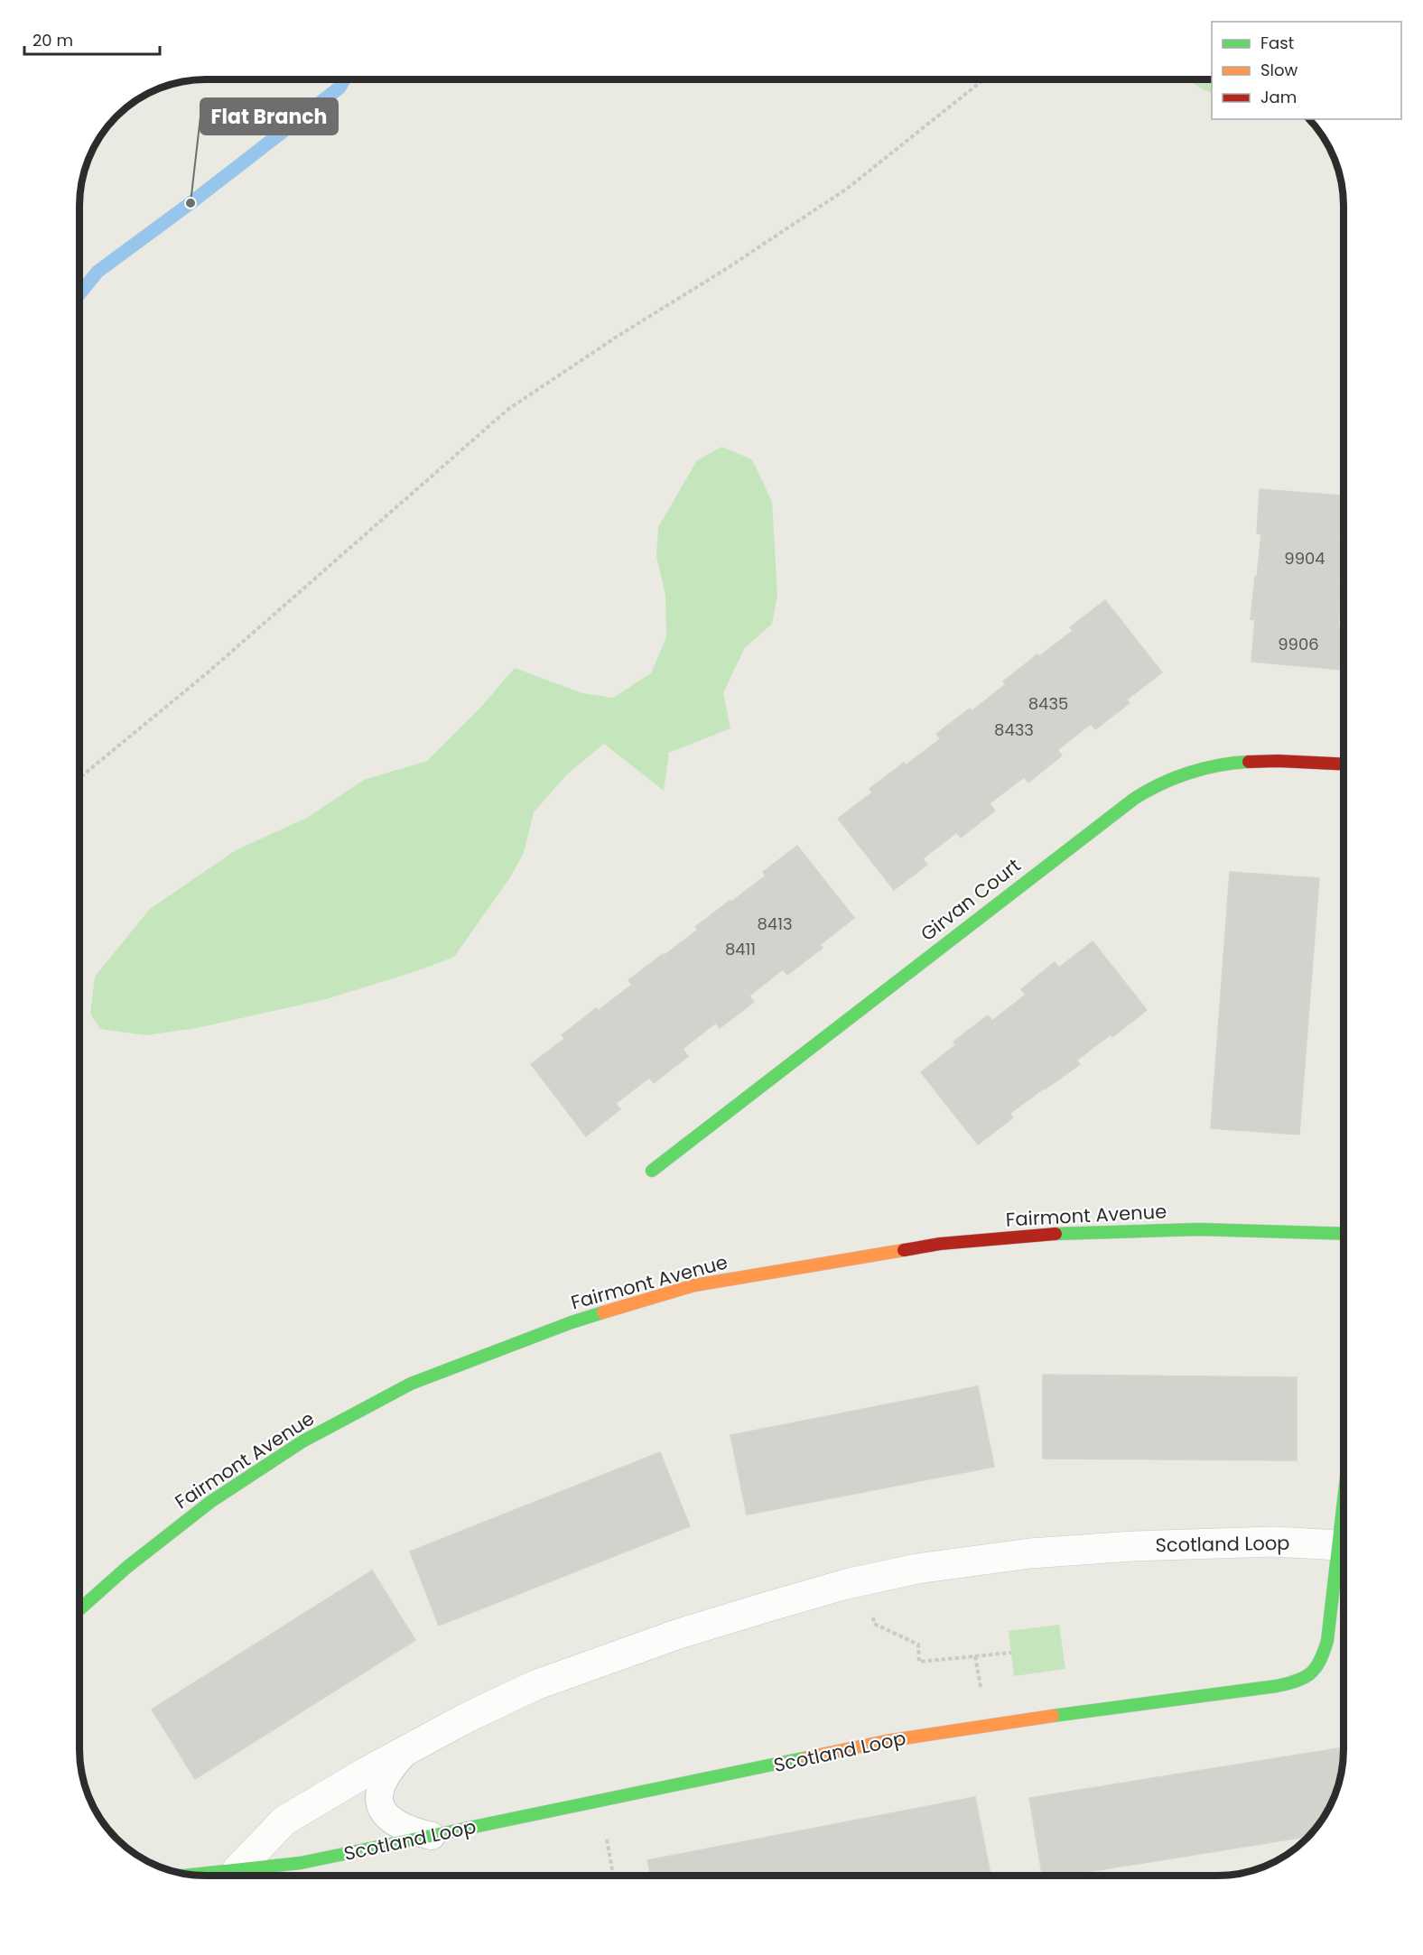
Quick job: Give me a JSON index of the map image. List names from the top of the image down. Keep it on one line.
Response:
{"streets":{"street":["Girvan Court","Fairmont Avenue","Scotland Loop"]},"places":["Flat Branch"],"house_numbers":["9904","9906","8435","8433","8413","8411"],"legend":["Fast","Slow","Jam"],"scale_bar":"20 m"}
